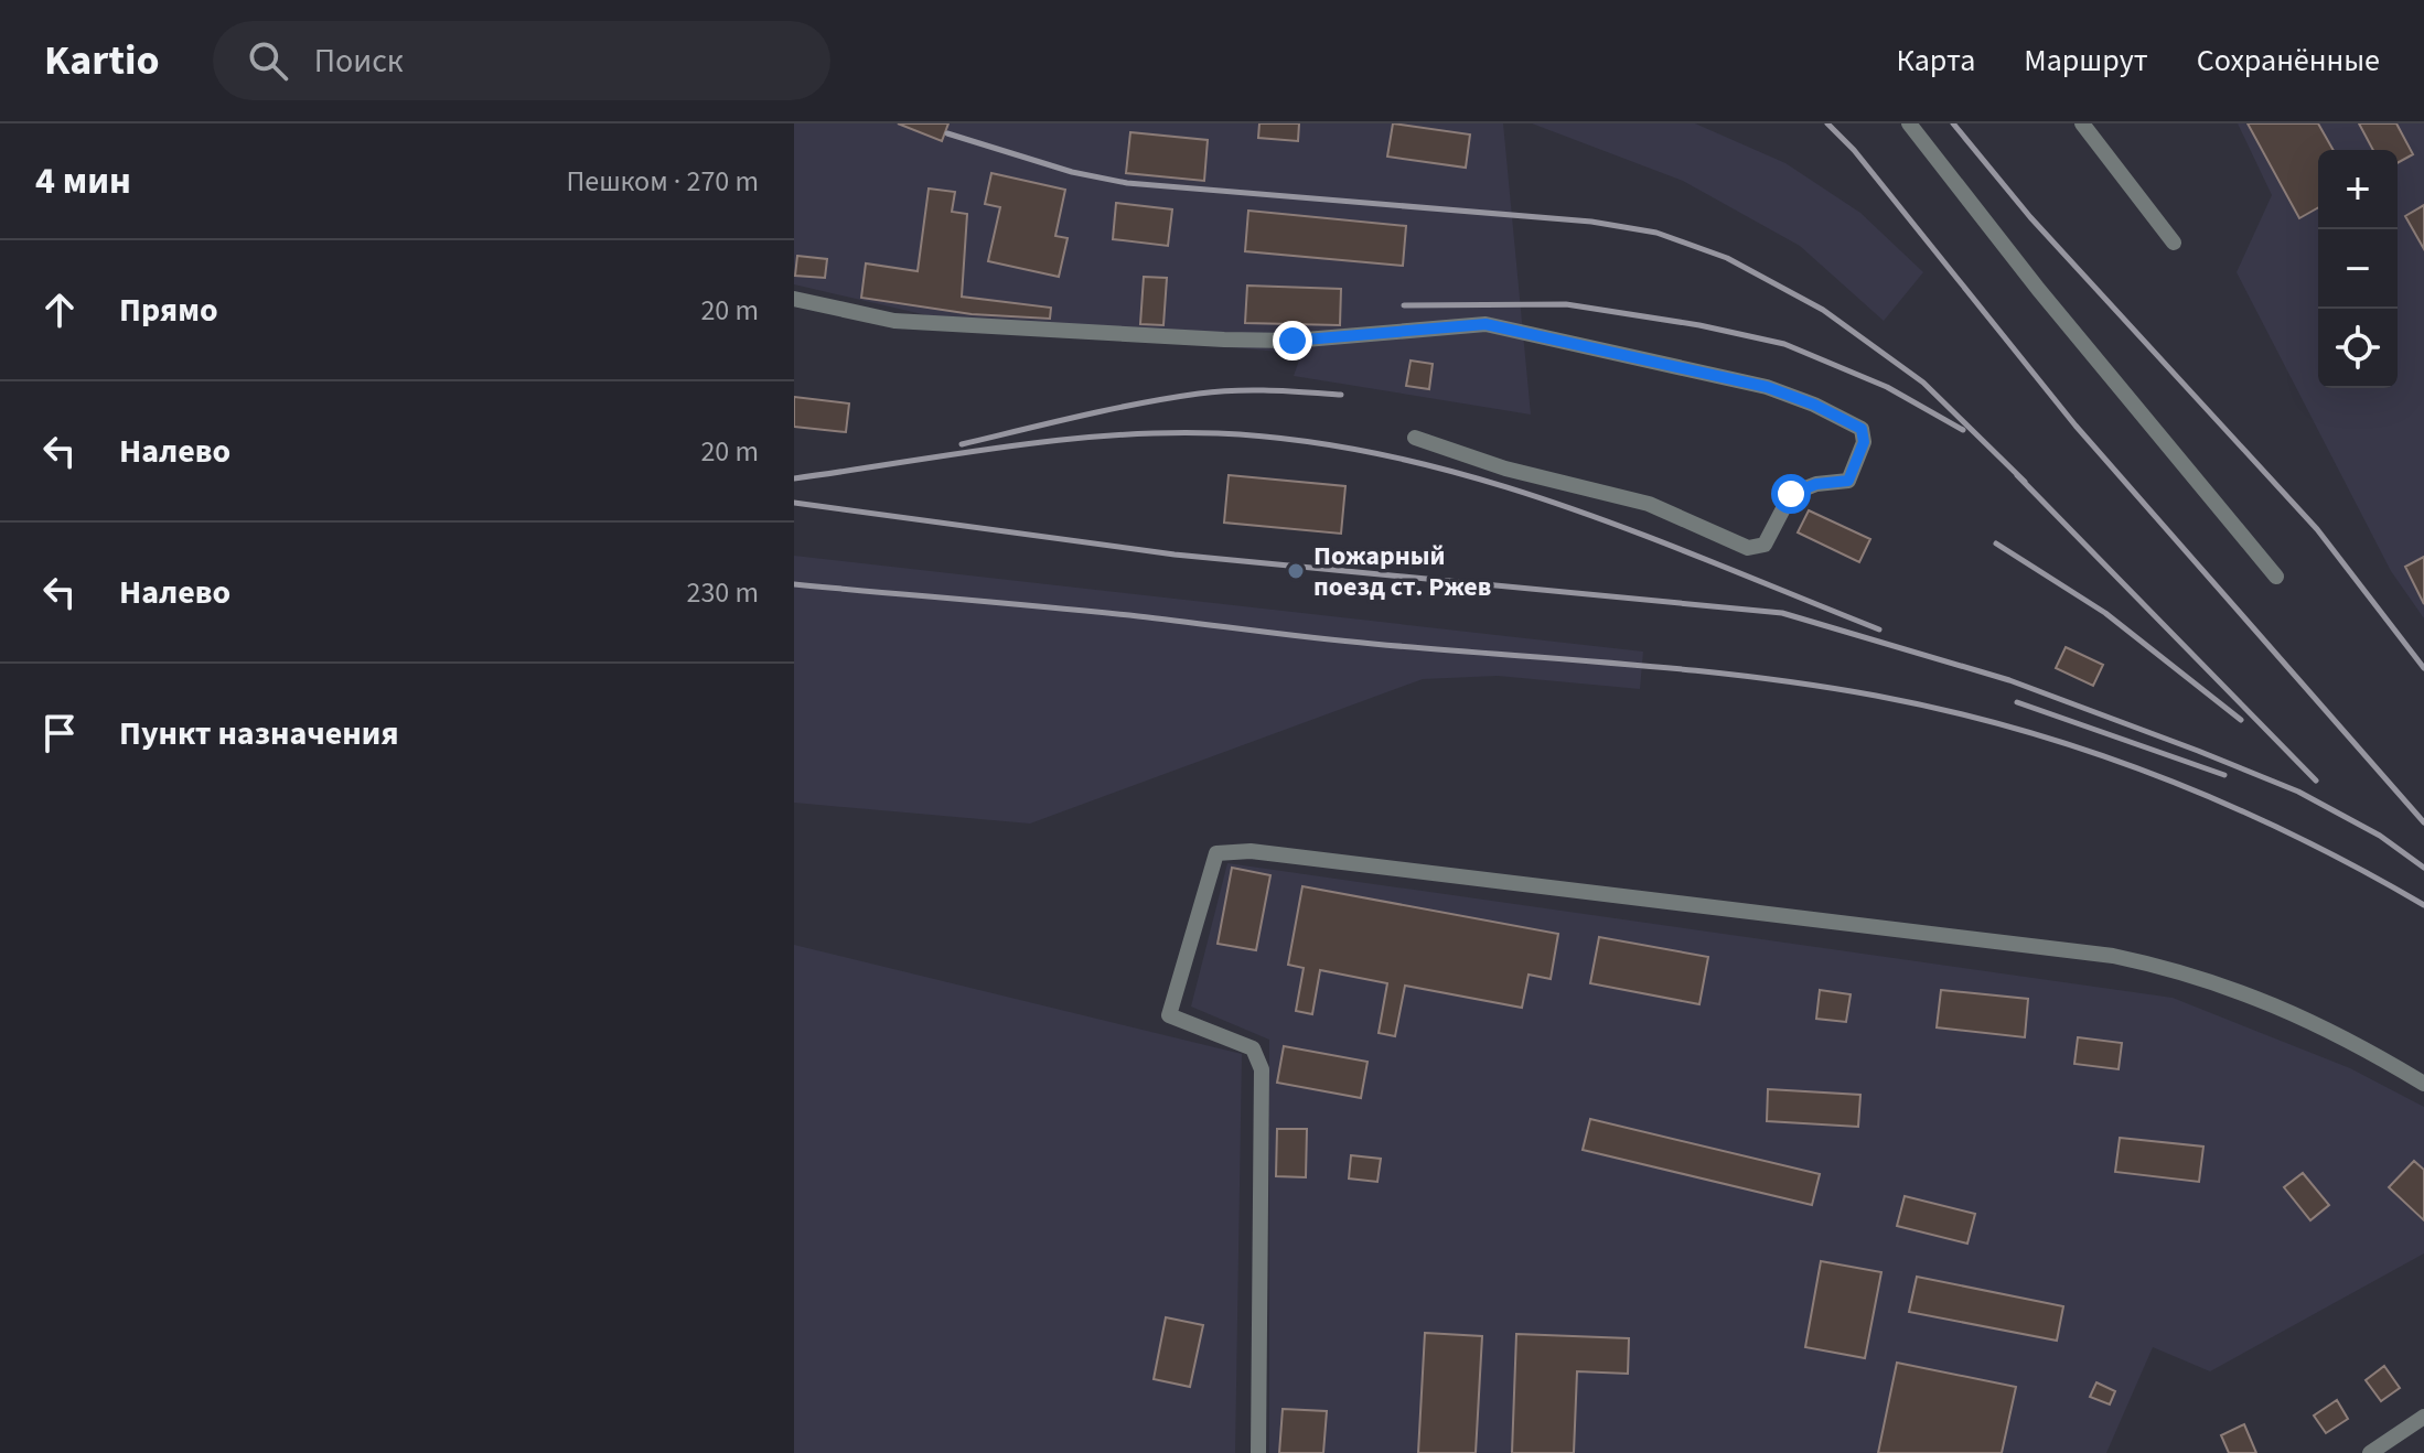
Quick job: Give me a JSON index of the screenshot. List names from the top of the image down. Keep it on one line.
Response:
{"places":["Пожарный поезд ст. Ржев"],"page":{"header":"Kartio","search":"Поиск","nav":["Карта","Маршрут","Сохранённые"],"heading":["4 мин","Пешком · 270 m"],"map_buttons":["+","−"],"list":[["Прямо","20 m"],["Налево","20 m"],["Налево","230 m"],"Пункт назначения"]}}
